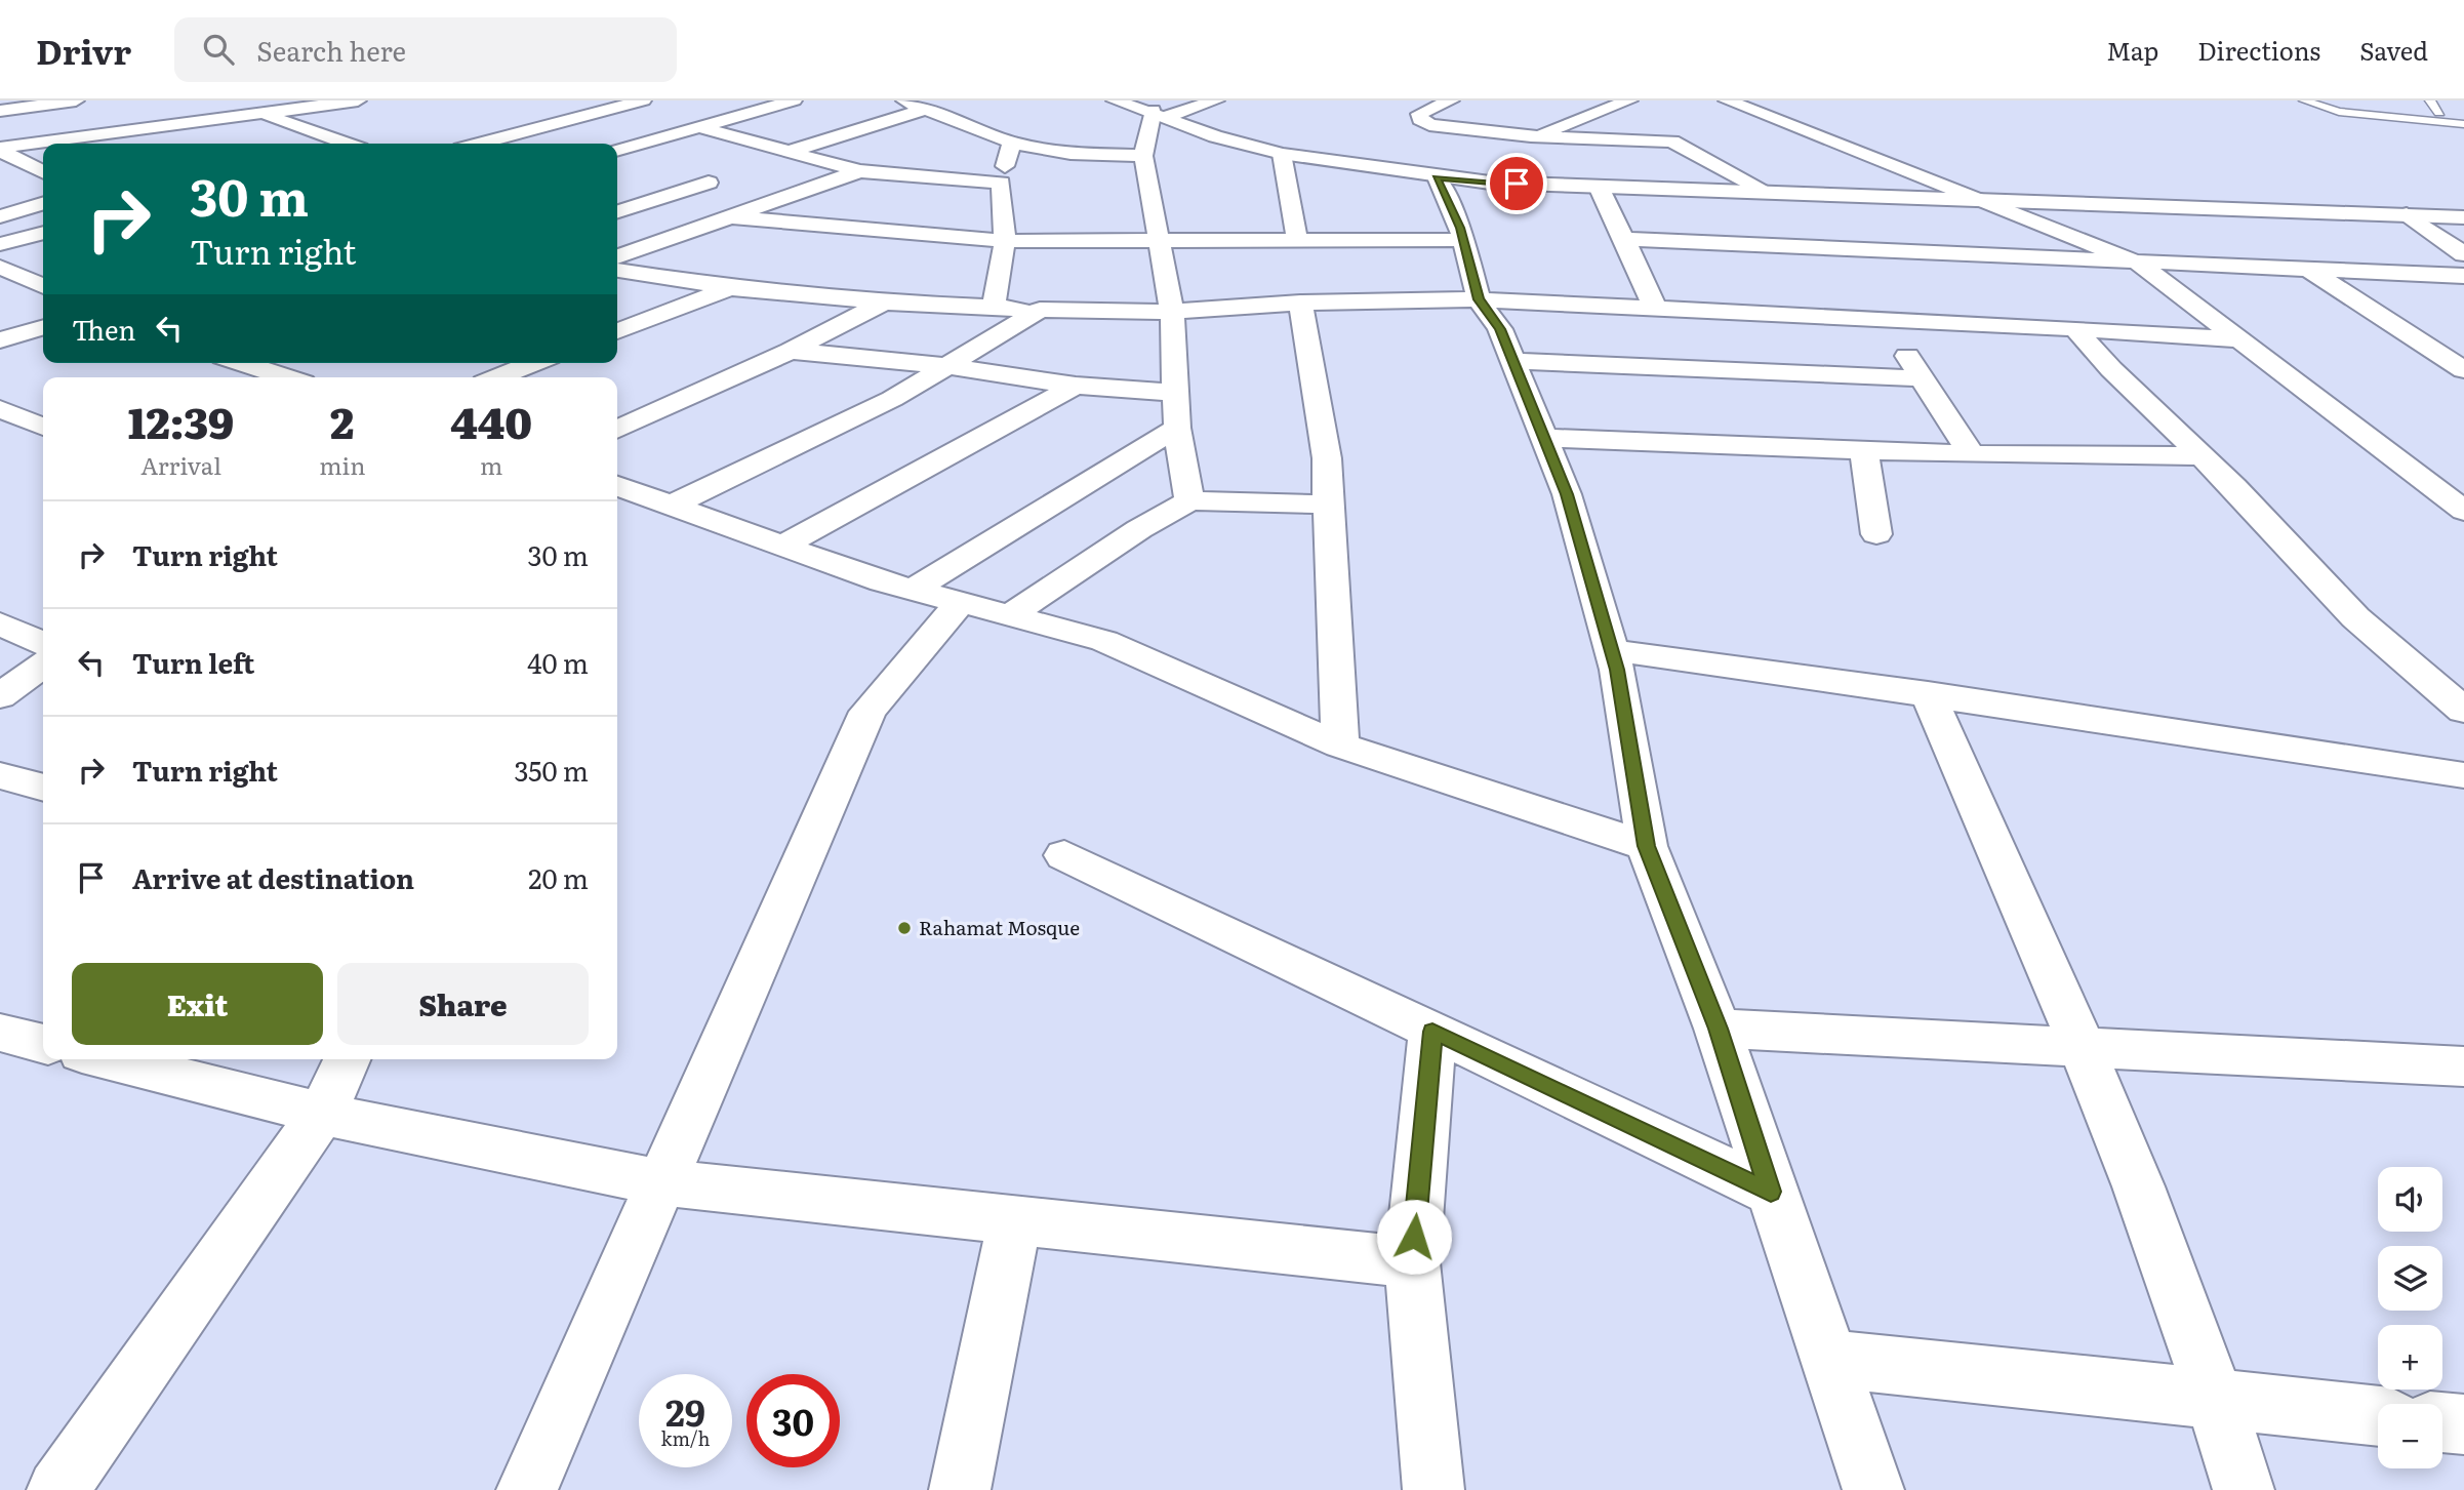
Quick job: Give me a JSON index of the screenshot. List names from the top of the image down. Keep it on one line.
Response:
{"places":["Rahamat Mosque"],"page":{"header":"Drivr","search":"Search here","nav":["Map","Directions","Saved"],"turn":["30 m","Turn right"],"then":"Then","eta":["12:39","Arrival","2","min","440","m"],"list":[{"name":"Turn right","value":"30 m"},{"name":"Turn left","value":"40 m"},{"name":"Turn right","value":"350 m"},{"name":"Arrive at destination","value":"20 m"}],"buttons":["Exit","Share"],"map_buttons":["+","−"],"speed":"29 km/h","limit":"30"}}
